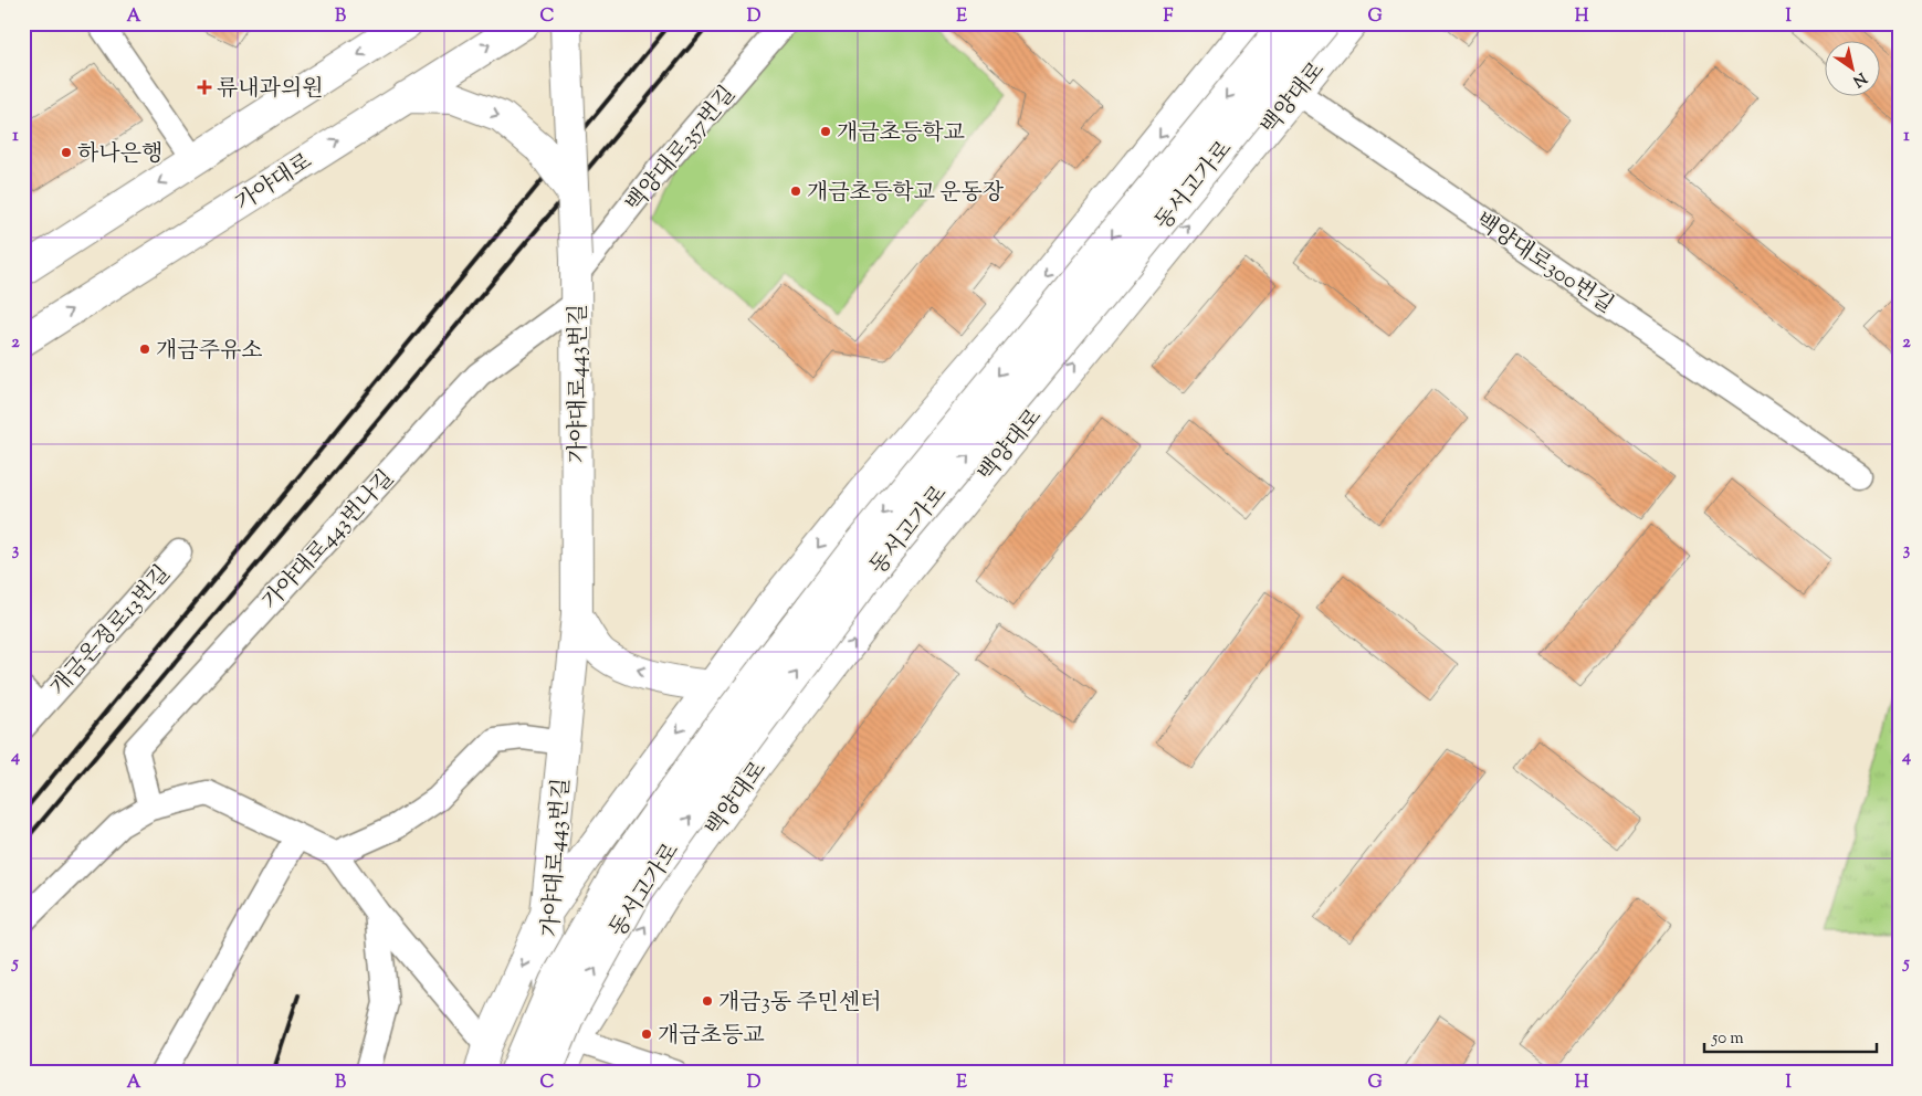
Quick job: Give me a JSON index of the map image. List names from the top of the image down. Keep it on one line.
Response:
{"streets":{"main road":["백양대로","가야대로","동서고가로","가야대로443번길"],"street":["백양대로357번길","백양대로300번길","가야대로443번나길","개금온정로13번길"]},"crossings":[["백양대로","백양대로300번길"],["백양대로357번길","가야대로443번길"],["백양대로357번길","가야대로443번나길"],["가야대로443번길","가야대로443번나길"]],"places":{"health":["류내과의원"],"other":["개금초등학교","하나은행","개금초등학교 운동장","개금주유소","개금3동 주민센터","개금초등교"]},"scale_bar":"50 m","north":"bottom right","grid":{"columns":["A","B","C","D","E","F","G","H","I"],"rows":["1","2","3","4","5"]}}
